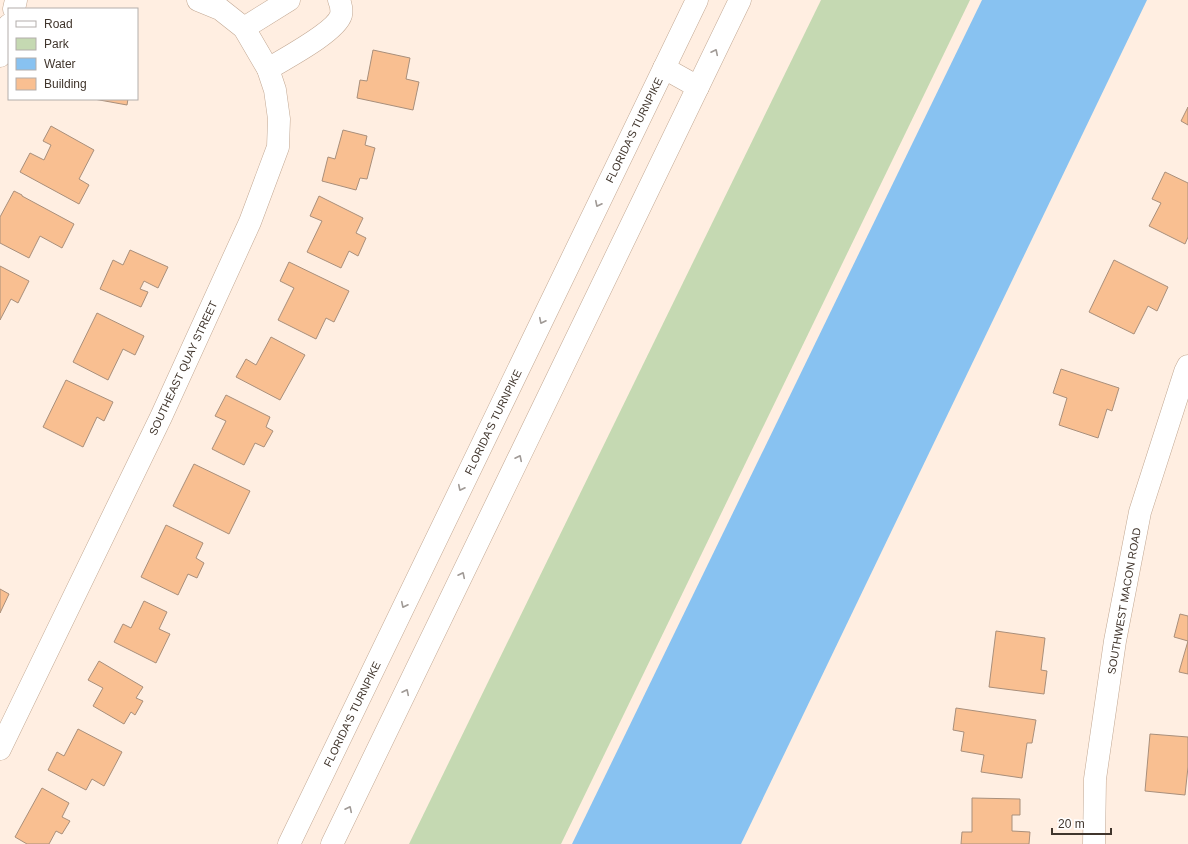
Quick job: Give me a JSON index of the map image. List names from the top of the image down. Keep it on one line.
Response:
{"streets":{"main road":["FLORIDA'S TURNPIKE","SOUTHEAST QUAY STREET","SOUTHWEST MACON ROAD"]},"legend":["Road","Park","Water","Building"],"scale_bar":"20 m"}
